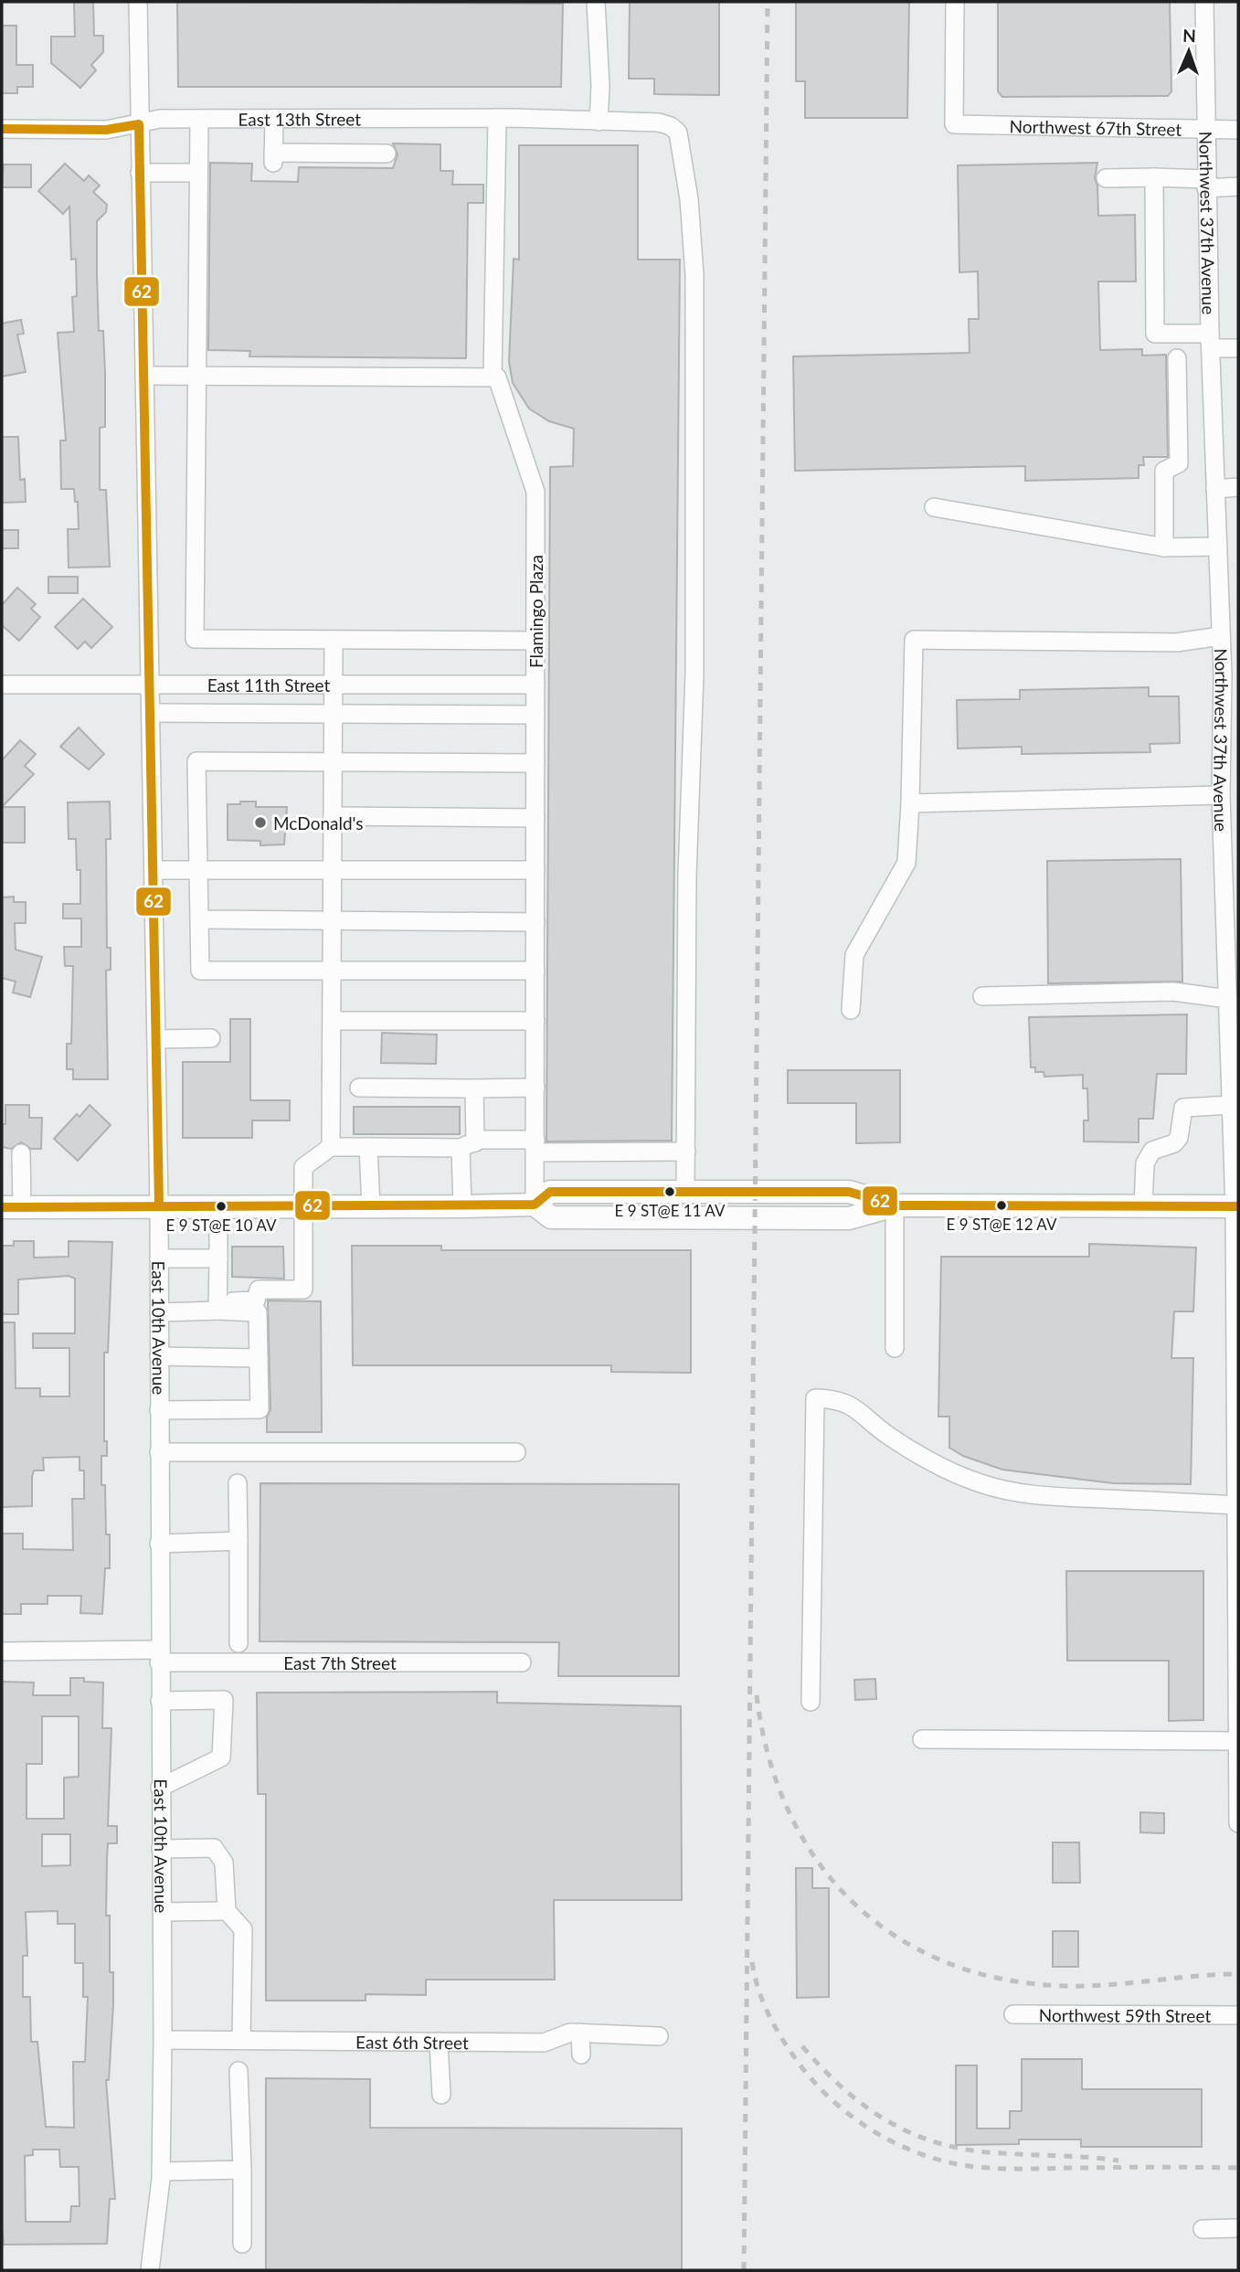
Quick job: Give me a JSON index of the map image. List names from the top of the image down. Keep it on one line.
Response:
{"streets":{"street":["East 13th Street","Northwest 67th Street","Northwest 37th Avenue","Flamingo Plaza","East 11th Street","East 10th Avenue","East 7th Street","Northwest 59th Street","East 6th Street"]},"crossings":[["East 13th Street","East 10th Avenue"],["Northwest 67th Street","Northwest 37th Avenue"],["Flamingo Plaza","East 11th Street"],["East 11th Street","East 10th Avenue"],["East 10th Avenue","East 7th Street"],["East 10th Avenue","East 6th Street"]],"places":["McDonald's","E 9 ST@E 11 AV","E 9 ST@E 12 AV","E 9 ST@E 10 AV"],"lines":["transit line 62"],"north":"top"}
